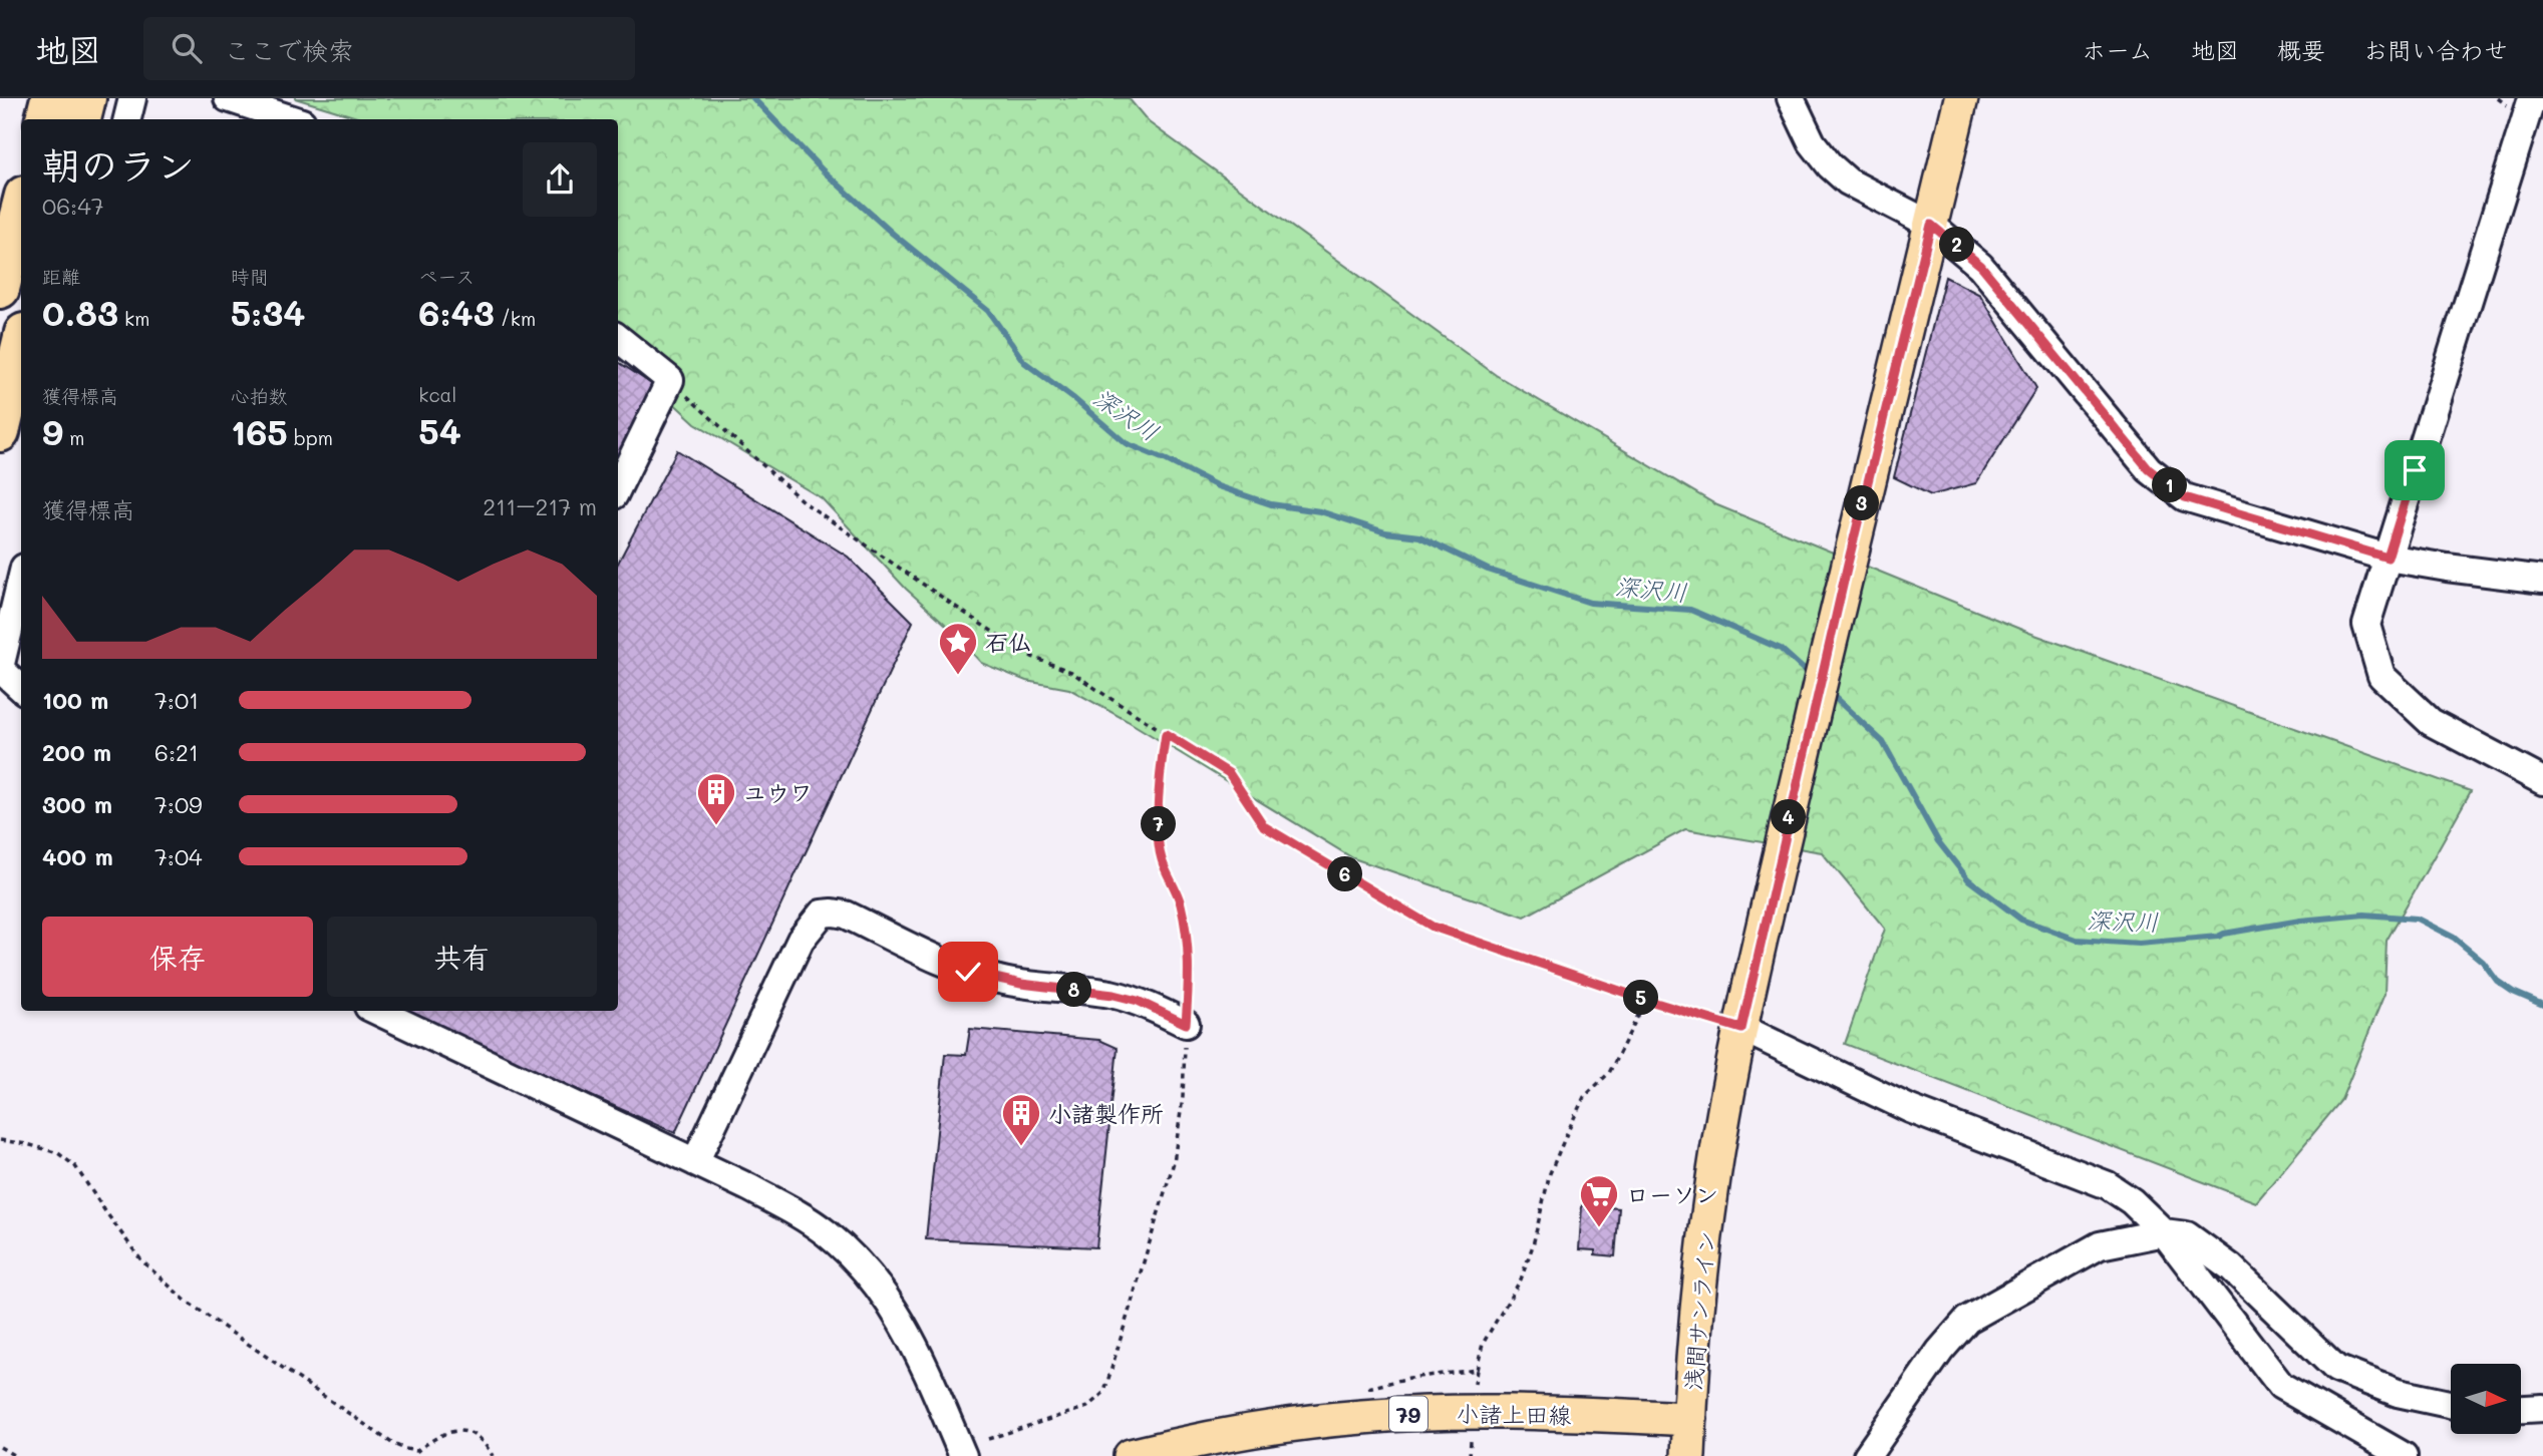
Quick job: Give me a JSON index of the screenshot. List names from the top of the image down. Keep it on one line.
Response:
{"streets":{"main road":["浅間サンライン","79","小諸上田線"]},"crossings":[["浅間サンライン","小諸上田線"]],"water":["深沢川"],"places":{"place":["石仏"],"building":["ユウワ","小諸製作所"],"supermarket":["ローソン"]},"north":"right","page":{"header":"地図","search":"ここで検索","nav":["ホーム","地図","概要","お問い合わせ"],"heading":["朝のラン","06:47"],"pins":["2","1","3","4","7","6","8","5"],"stats":[["距離","0.83 km"],["時間","5:34"],["ペース","6:43 /km"],["獲得標高","9 m"],["心拍数","165 bpm"],["kcal","54"]],"chart":["獲得標高","211–217 m"],"list":[{"name":"100 m","note":"7:01"},{"name":"200 m","note":"6:21"},{"name":"300 m","note":"7:09"},{"name":"400 m","note":"7:04"}],"buttons":["保存","共有"]}}
